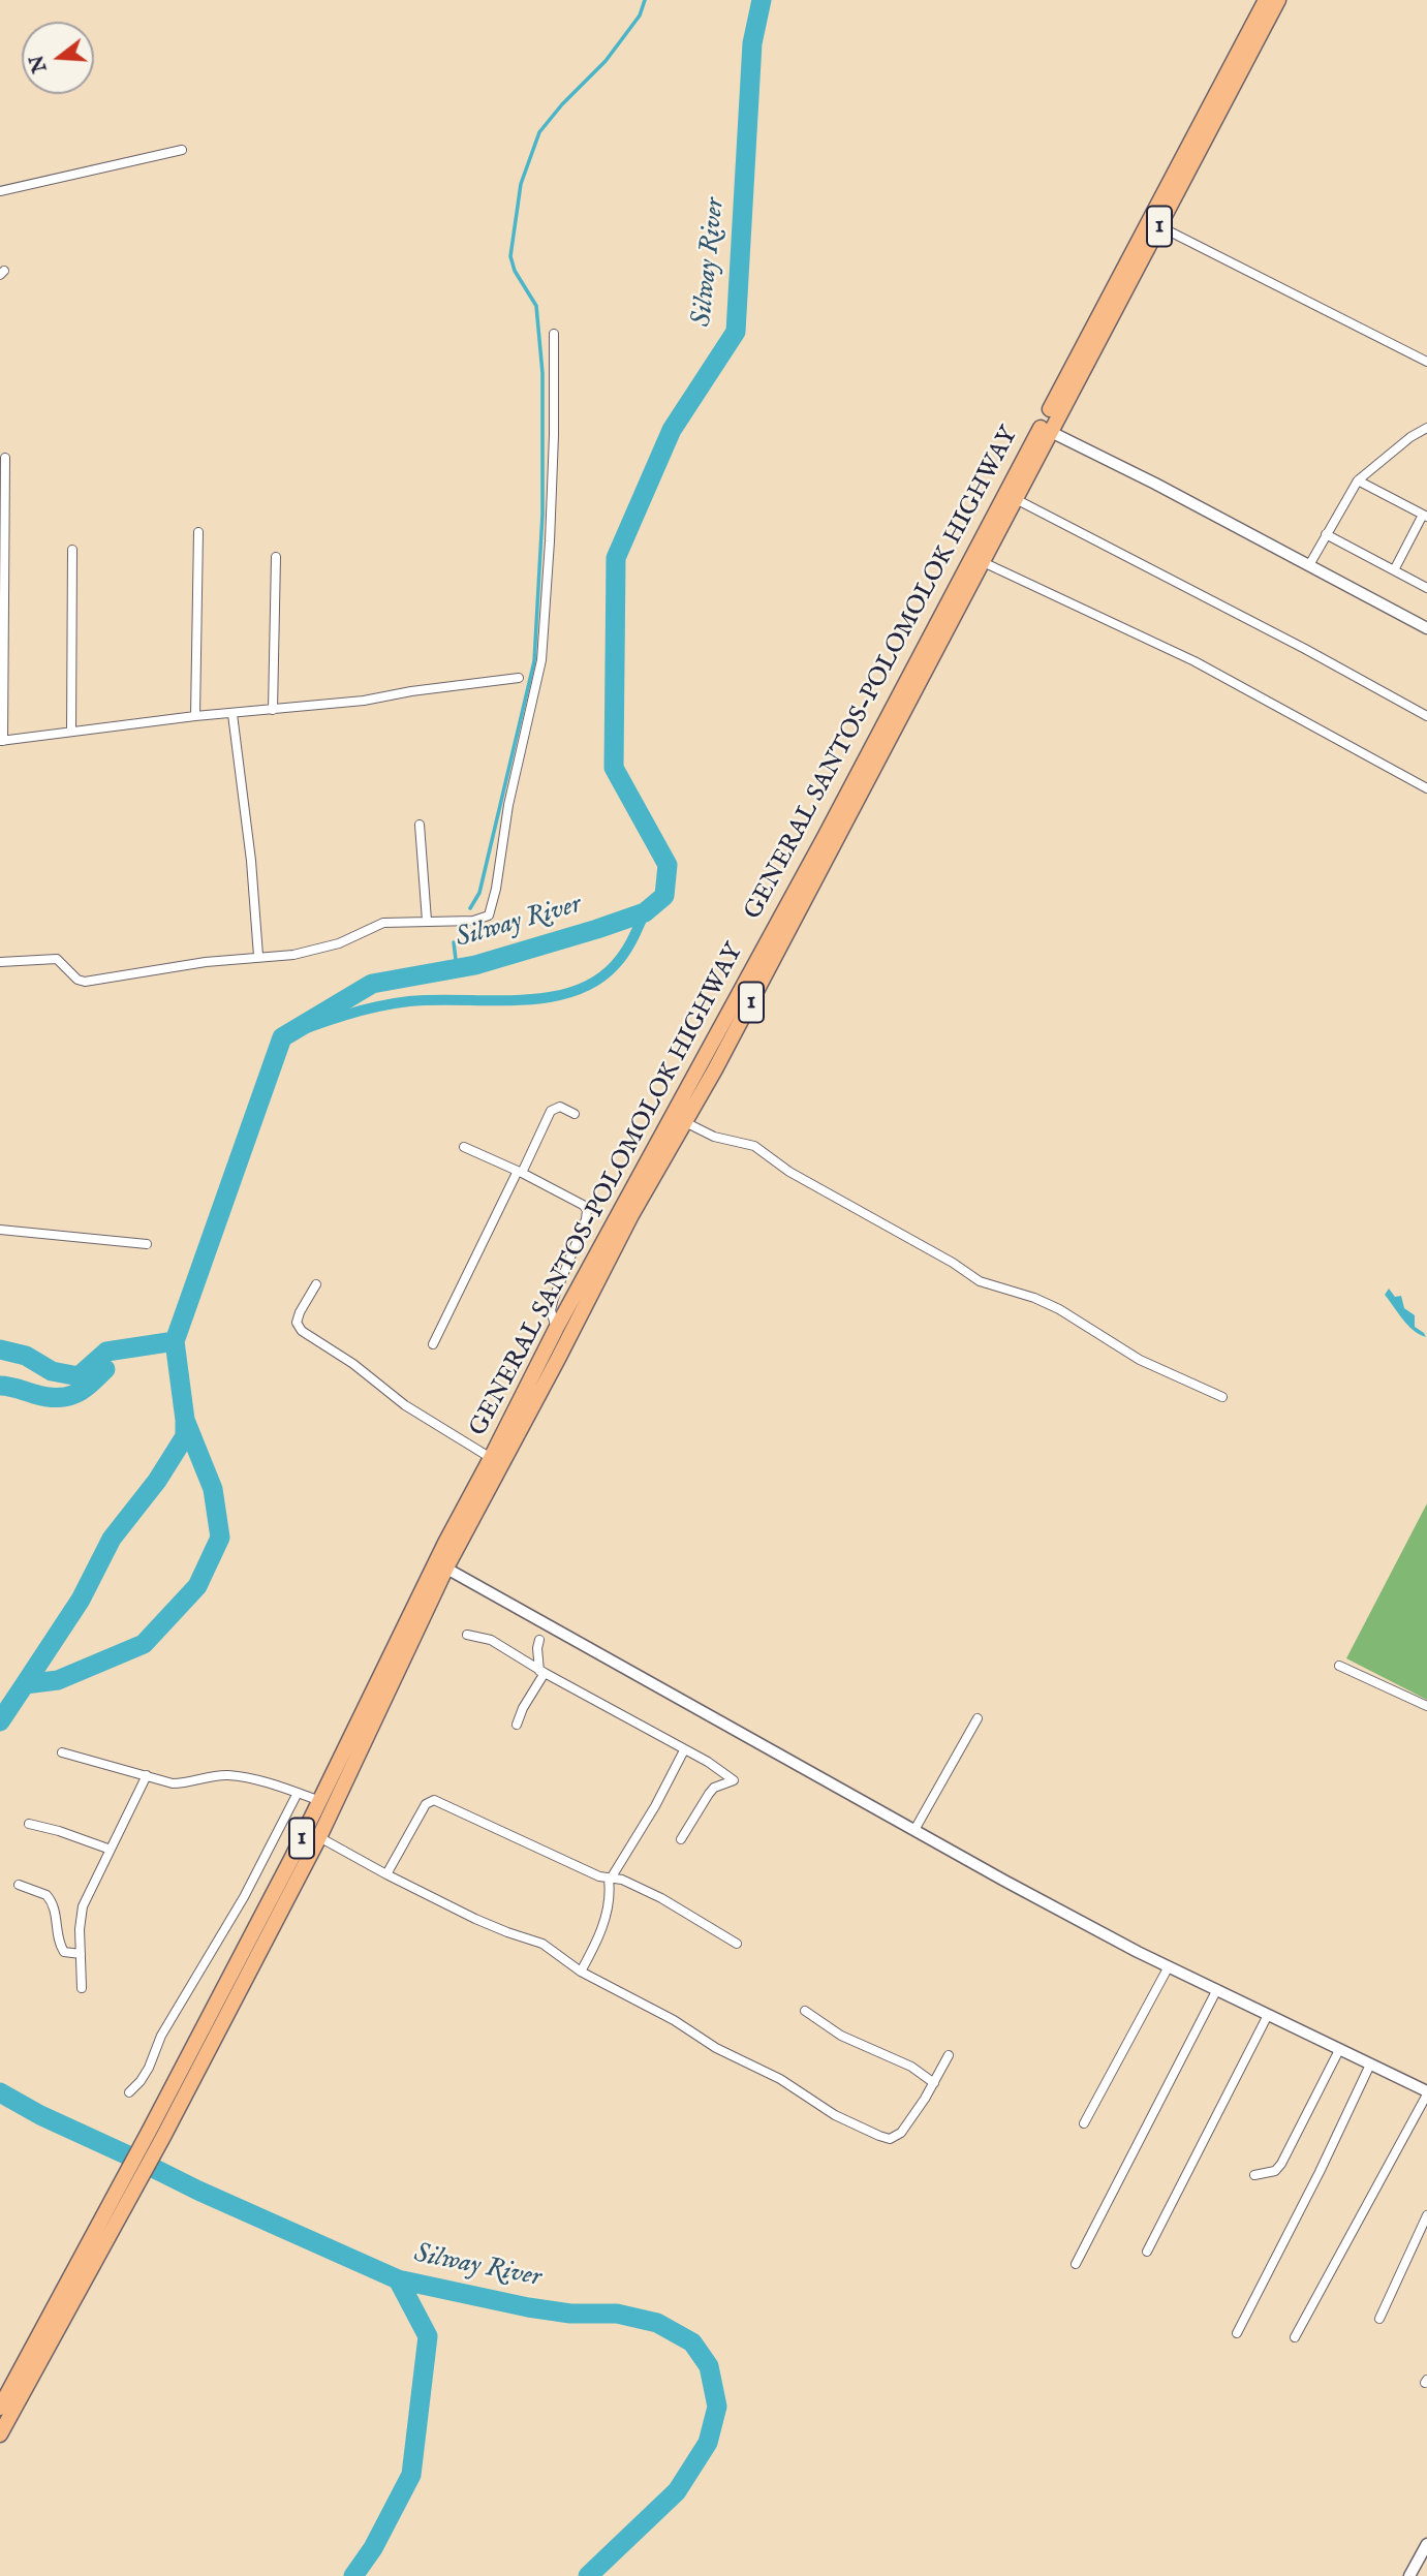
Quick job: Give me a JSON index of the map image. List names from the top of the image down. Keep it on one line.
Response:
{"streets":{"highway":["1","GENERAL SANTOS-POLOMOLOK HIGHWAY"]},"crossings":[["1","GENERAL SANTOS-POLOMOLOK HIGHWAY"]],"water":["Silway River"],"north":"left"}
